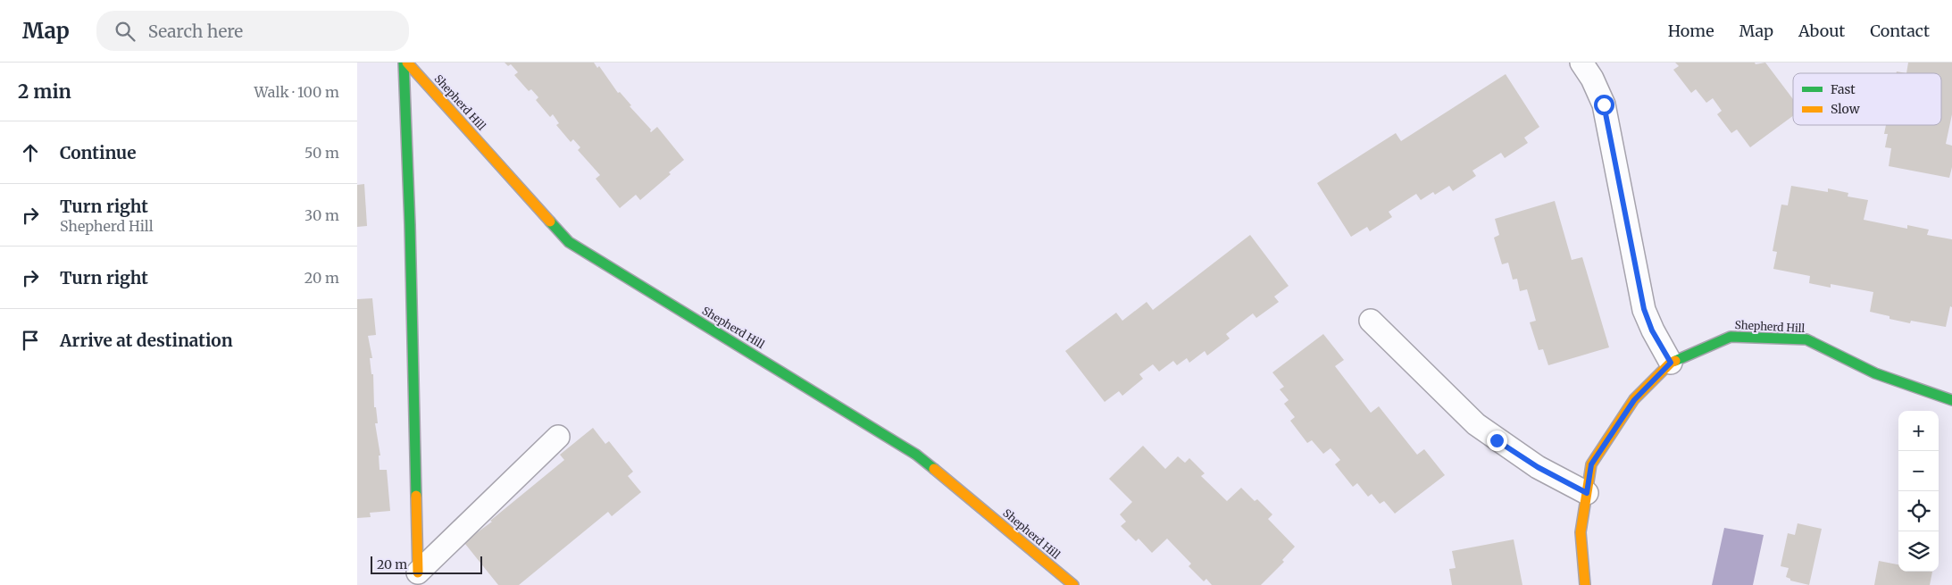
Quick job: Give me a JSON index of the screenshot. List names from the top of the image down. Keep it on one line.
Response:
{"streets":{"street":["Shepherd Hill"]},"legend":["Fast","Slow"],"scale_bar":"20 m","page":{"header":"Map","search":"Search here","nav":["Home","Map","About","Contact"],"heading":["2 min","Walk · 100 m"],"list":[["Continue","50 m"],["Turn right","Shepherd Hill","30 m"],["Turn right","20 m"],"Arrive at destination"],"map_buttons":["+","−"],"scale":"20 m"}}
